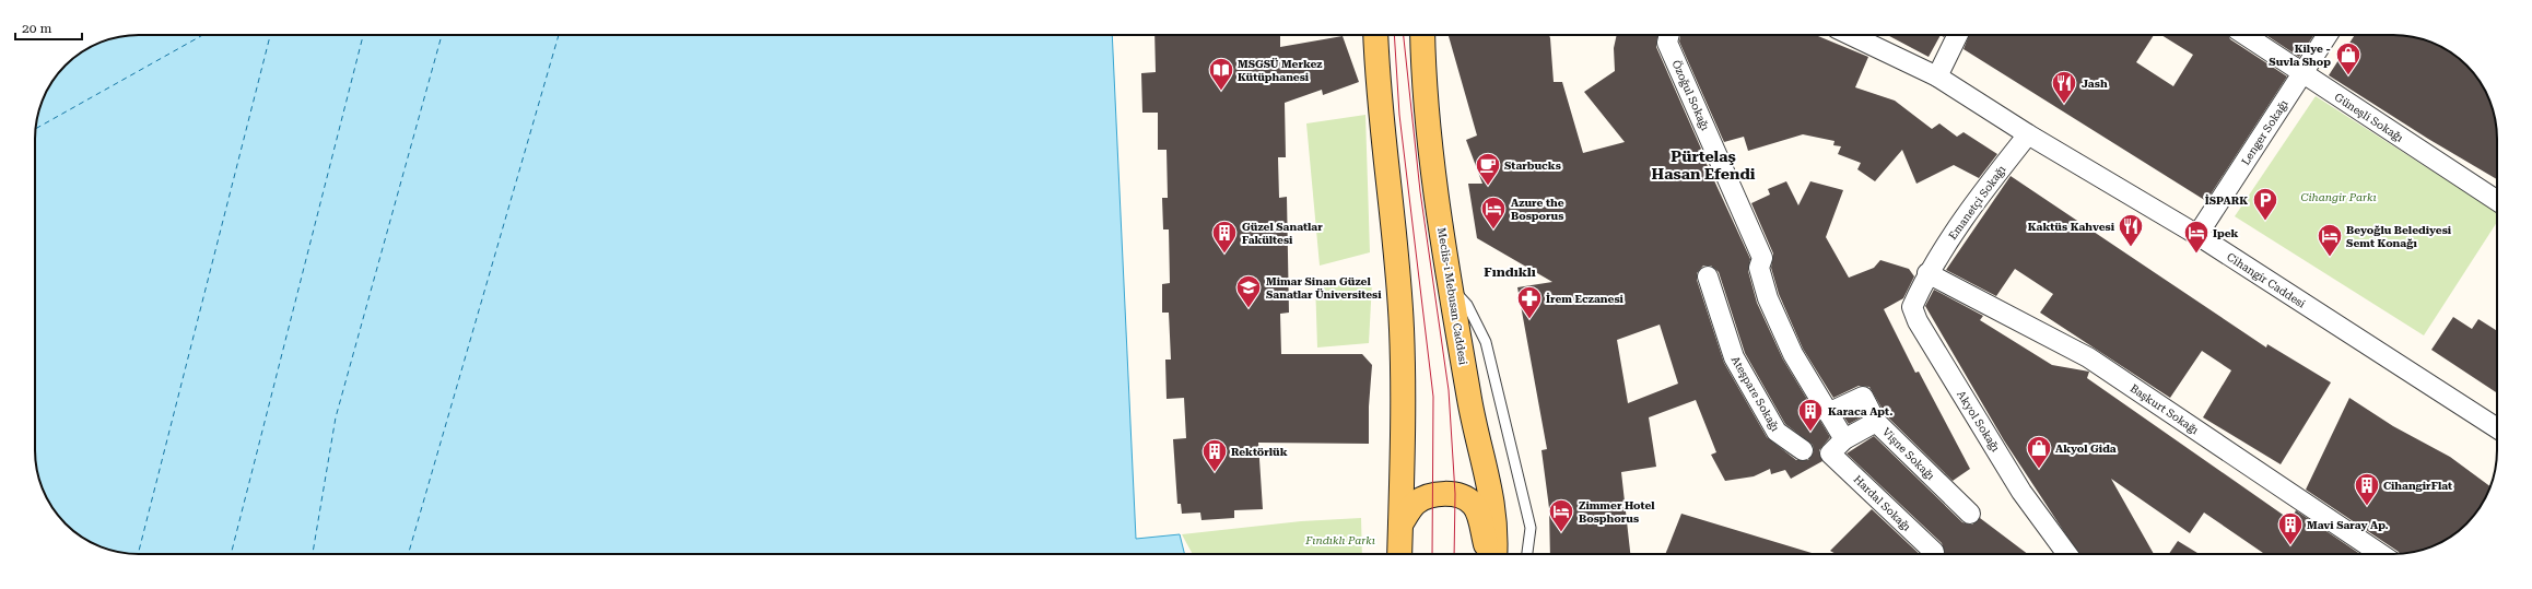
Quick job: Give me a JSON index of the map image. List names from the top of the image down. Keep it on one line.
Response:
{"streets":{"main road":["Meclis-i Mebusan Caddesi"],"street":["Özoğul Sokağı","Güneşli Sokağı","Lenger Sokağı","Emanetçi Sokağı","Cihangir Caddesi","Ateşpare Sokağı","Başkurt Sokağı","Akyol Sokağı","Vişne Sokağı","Hardal Sokağı"]},"crossings":[["Özoğul Sokağı","Vişne Sokağı"],["Güneşli Sokağı","Lenger Sokağı"],["Lenger Sokağı","Cihangir Caddesi"],["Emanetçi Sokağı","Cihangir Caddesi"],["Emanetçi Sokağı","Başkurt Sokağı"],["Emanetçi Sokağı","Akyol Sokağı"],["Başkurt Sokağı","Akyol Sokağı"]],"districts":["Pürtelaş Hasan Efendi","Fındıklı"],"parks":["Cihangir Parkı","Fındıklı Parkı"],"places":{"shop":["Kilye - Suvla Shop","Akyol Gida"],"library":["MSGSÜ Merkez Kütüphanesi"],"restaurant":["Jash","Kaktüs Kahvesi"],"cafe":["Starbucks"],"parking":["İSPARK"],"hotel":["Azure the Bosporus","Ipek","Beyoğlu Belediyesi Semt Konağı","Zimmer Hotel Bosphorus"],"building":["Güzel Sanatlar Fakültesi","Karaca Apt.","Rektörlük","CihangirFlat","Mavi Saray Ap."],"school or university":["Mimar Sinan Güzel Sanatlar Üniversitesi"],"pharmacy":["İrem Eczanesi"]},"scale_bar":"20 m"}
